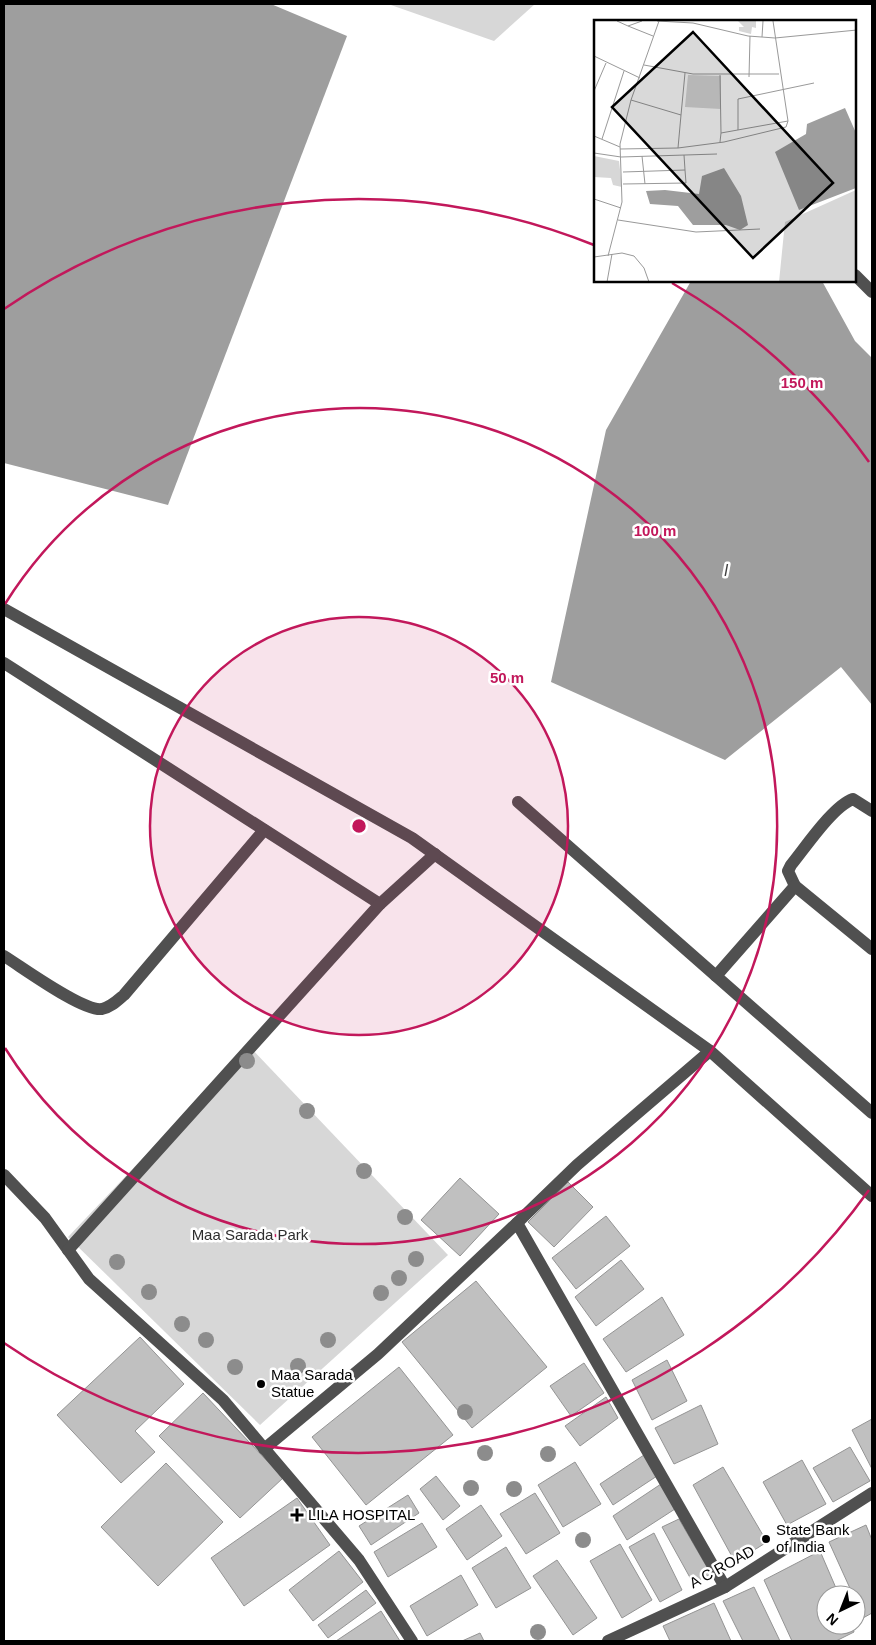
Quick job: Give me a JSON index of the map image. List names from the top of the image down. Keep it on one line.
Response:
{"streets":{"street":["A C ROAD"]},"water":["l"],"parks":["Maa Sarada Park"],"places":{"other":["Maa Sarada Statue","State Bank of India"],"health":["LILA HOSPITAL"]},"north":"bottom left","rings":["150 m","100 m","50 m"]}
